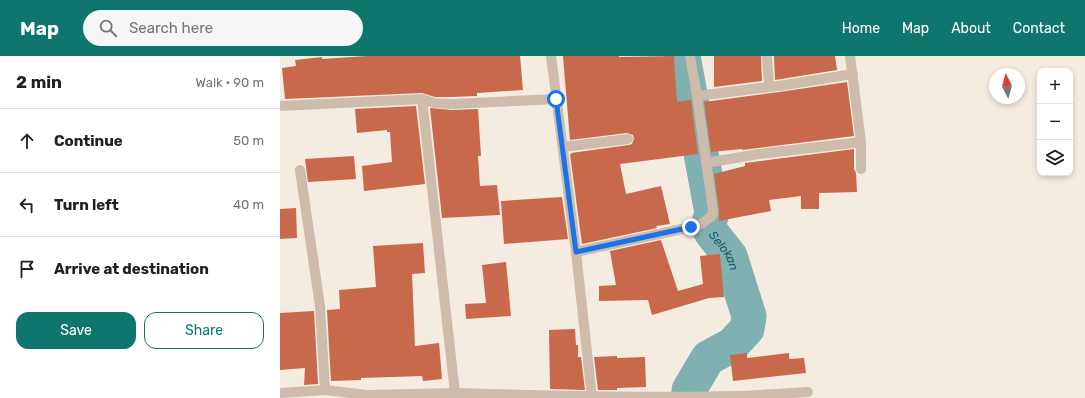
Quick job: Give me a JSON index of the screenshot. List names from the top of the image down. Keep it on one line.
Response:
{"water":["Selokan"],"north":"top","page":{"header":"Map","search":"Search here","nav":["Home","Map","About","Contact"],"heading":["2 min","Walk · 90 m"],"map_buttons":["+","−"],"list":[["Continue","50 m"],["Turn left","40 m"],"Arrive at destination"],"buttons":["Save","Share"]}}
